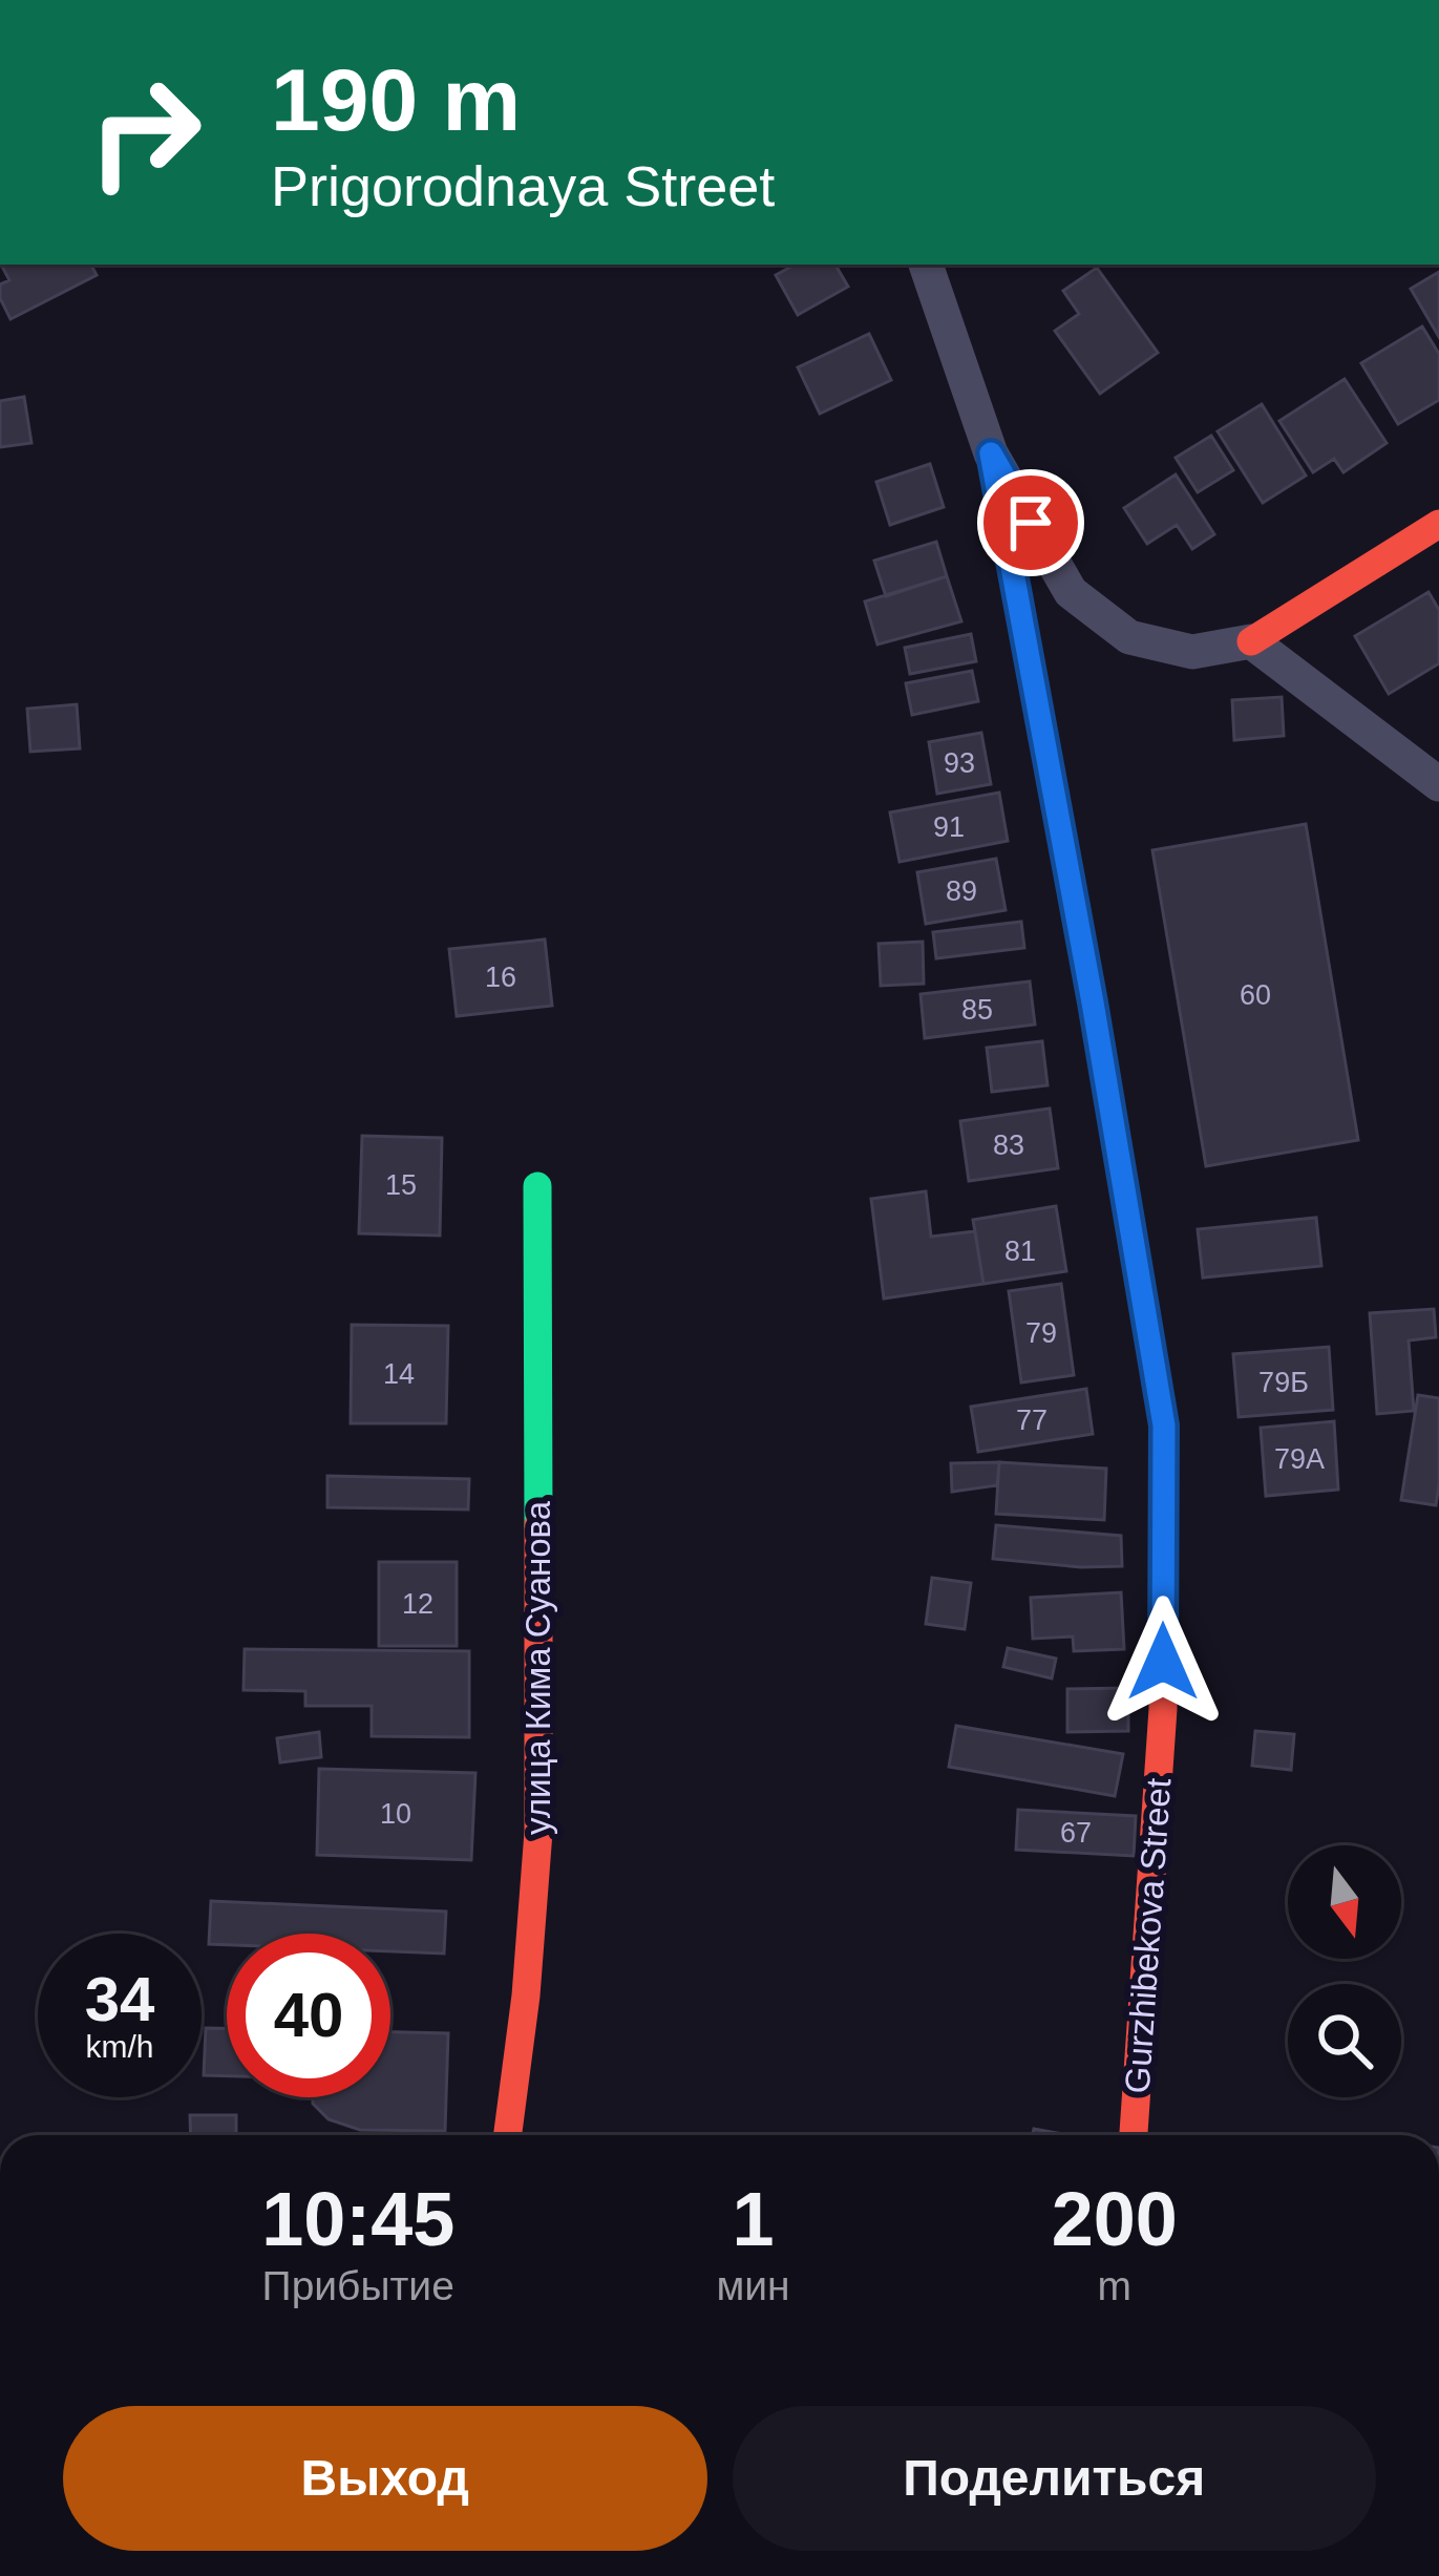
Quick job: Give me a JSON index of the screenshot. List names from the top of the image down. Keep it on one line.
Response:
{"streets":{"street":["улица Кима Суанова","Gurzhibekova Street"]},"house_numbers":["93","91","89","16","60","85","83","15","81","79","14","79Б","77","79А","12","10","67"],"north":"bottom","page":{"turn":["190 m","Prigorodnaya Street"],"speed":"34 km/h","limit":"40","eta":["10:45","Прибытие","1","мин","200","m"],"buttons":["Выход","Поделиться"]}}
